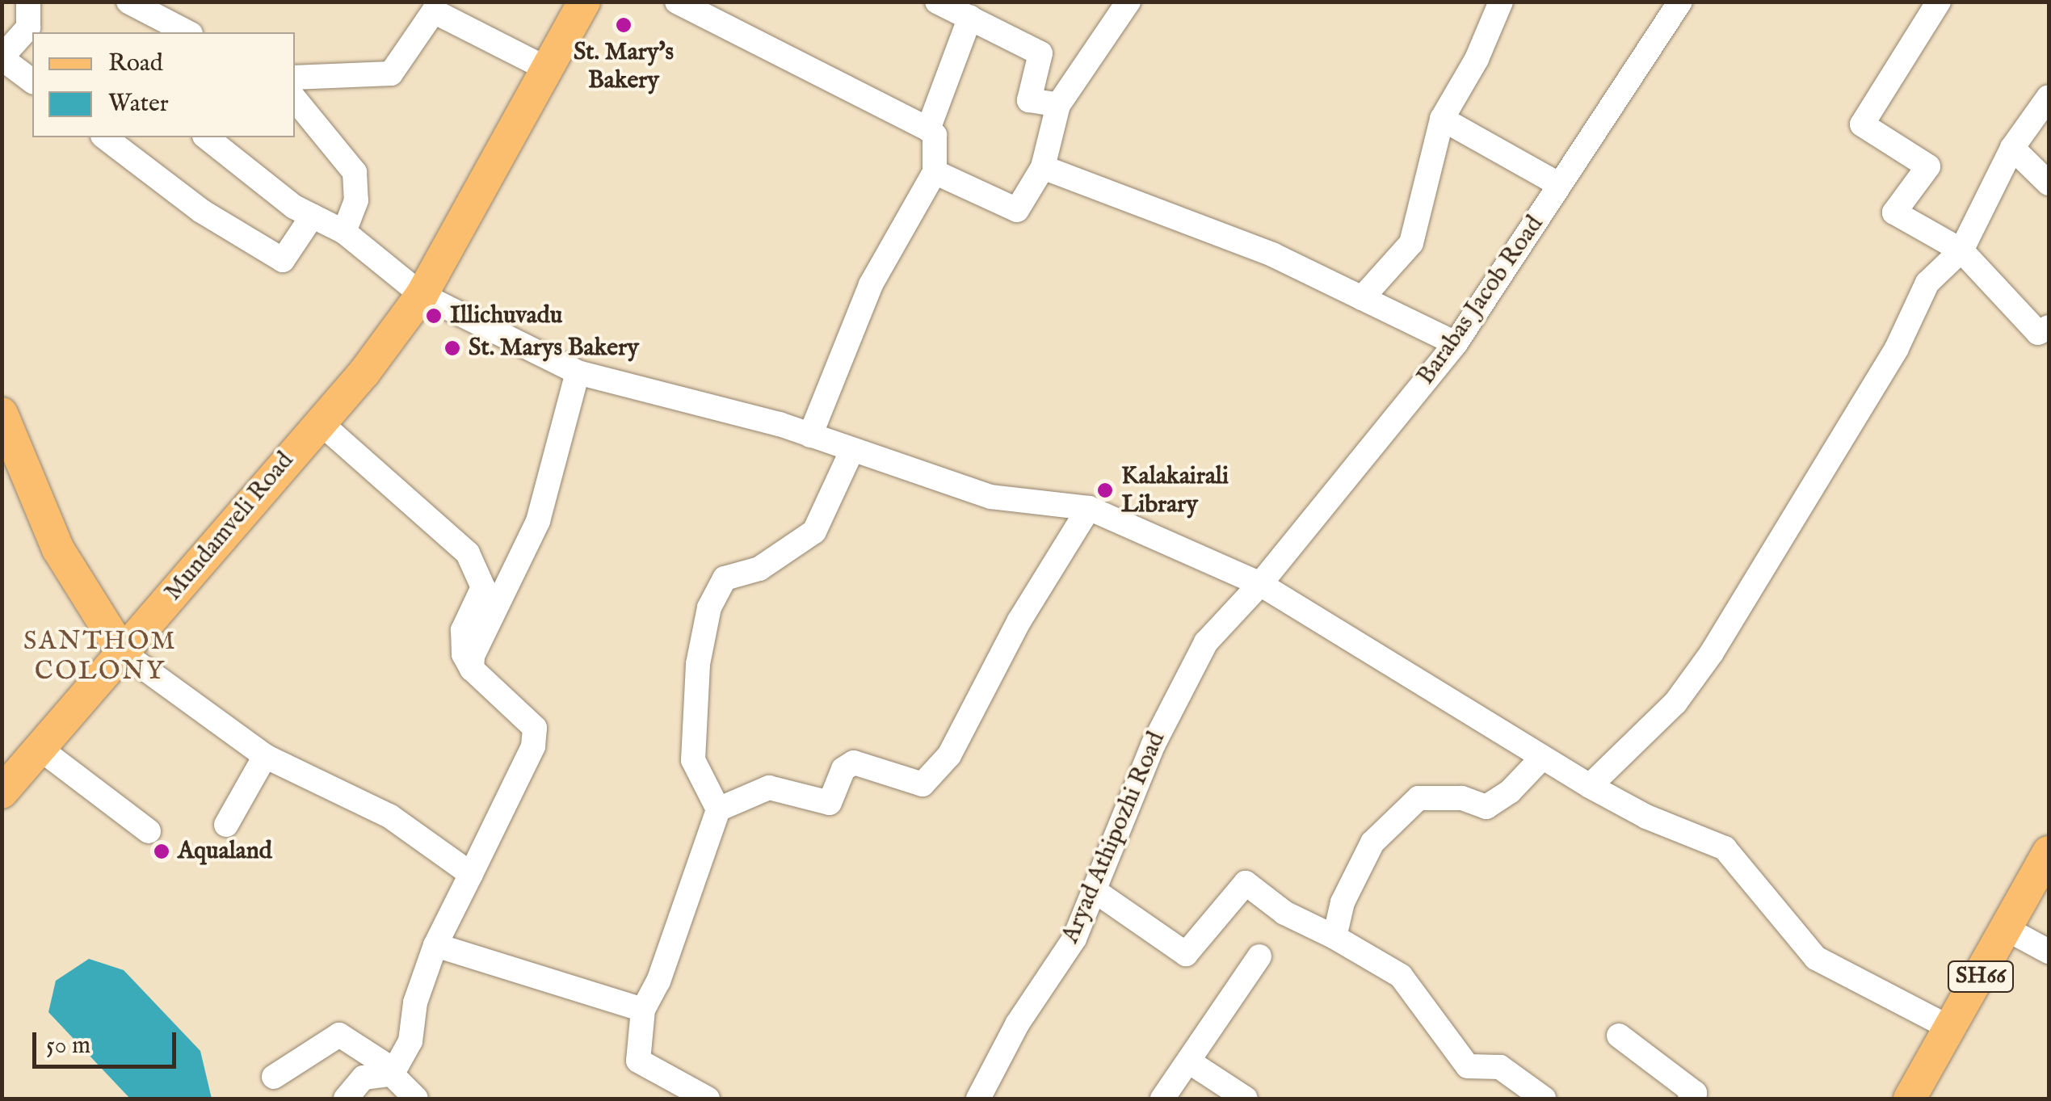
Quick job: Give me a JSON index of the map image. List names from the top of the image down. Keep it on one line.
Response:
{"streets":{"main road":["Mundamveli Road","SH66"],"street":["Barabas Jacob Road","Aryad Athipozhi Road"]},"crossings":[["Barabas Jacob Road","Aryad Athipozhi Road"]],"districts":["SANTHOM COLONY"],"places":["St. Mary's Bakery","Illichuvadu","St. Marys Bakery","Kalakairali Library","Aqualand"],"legend":["Road","Water"],"scale_bar":"50 m"}
